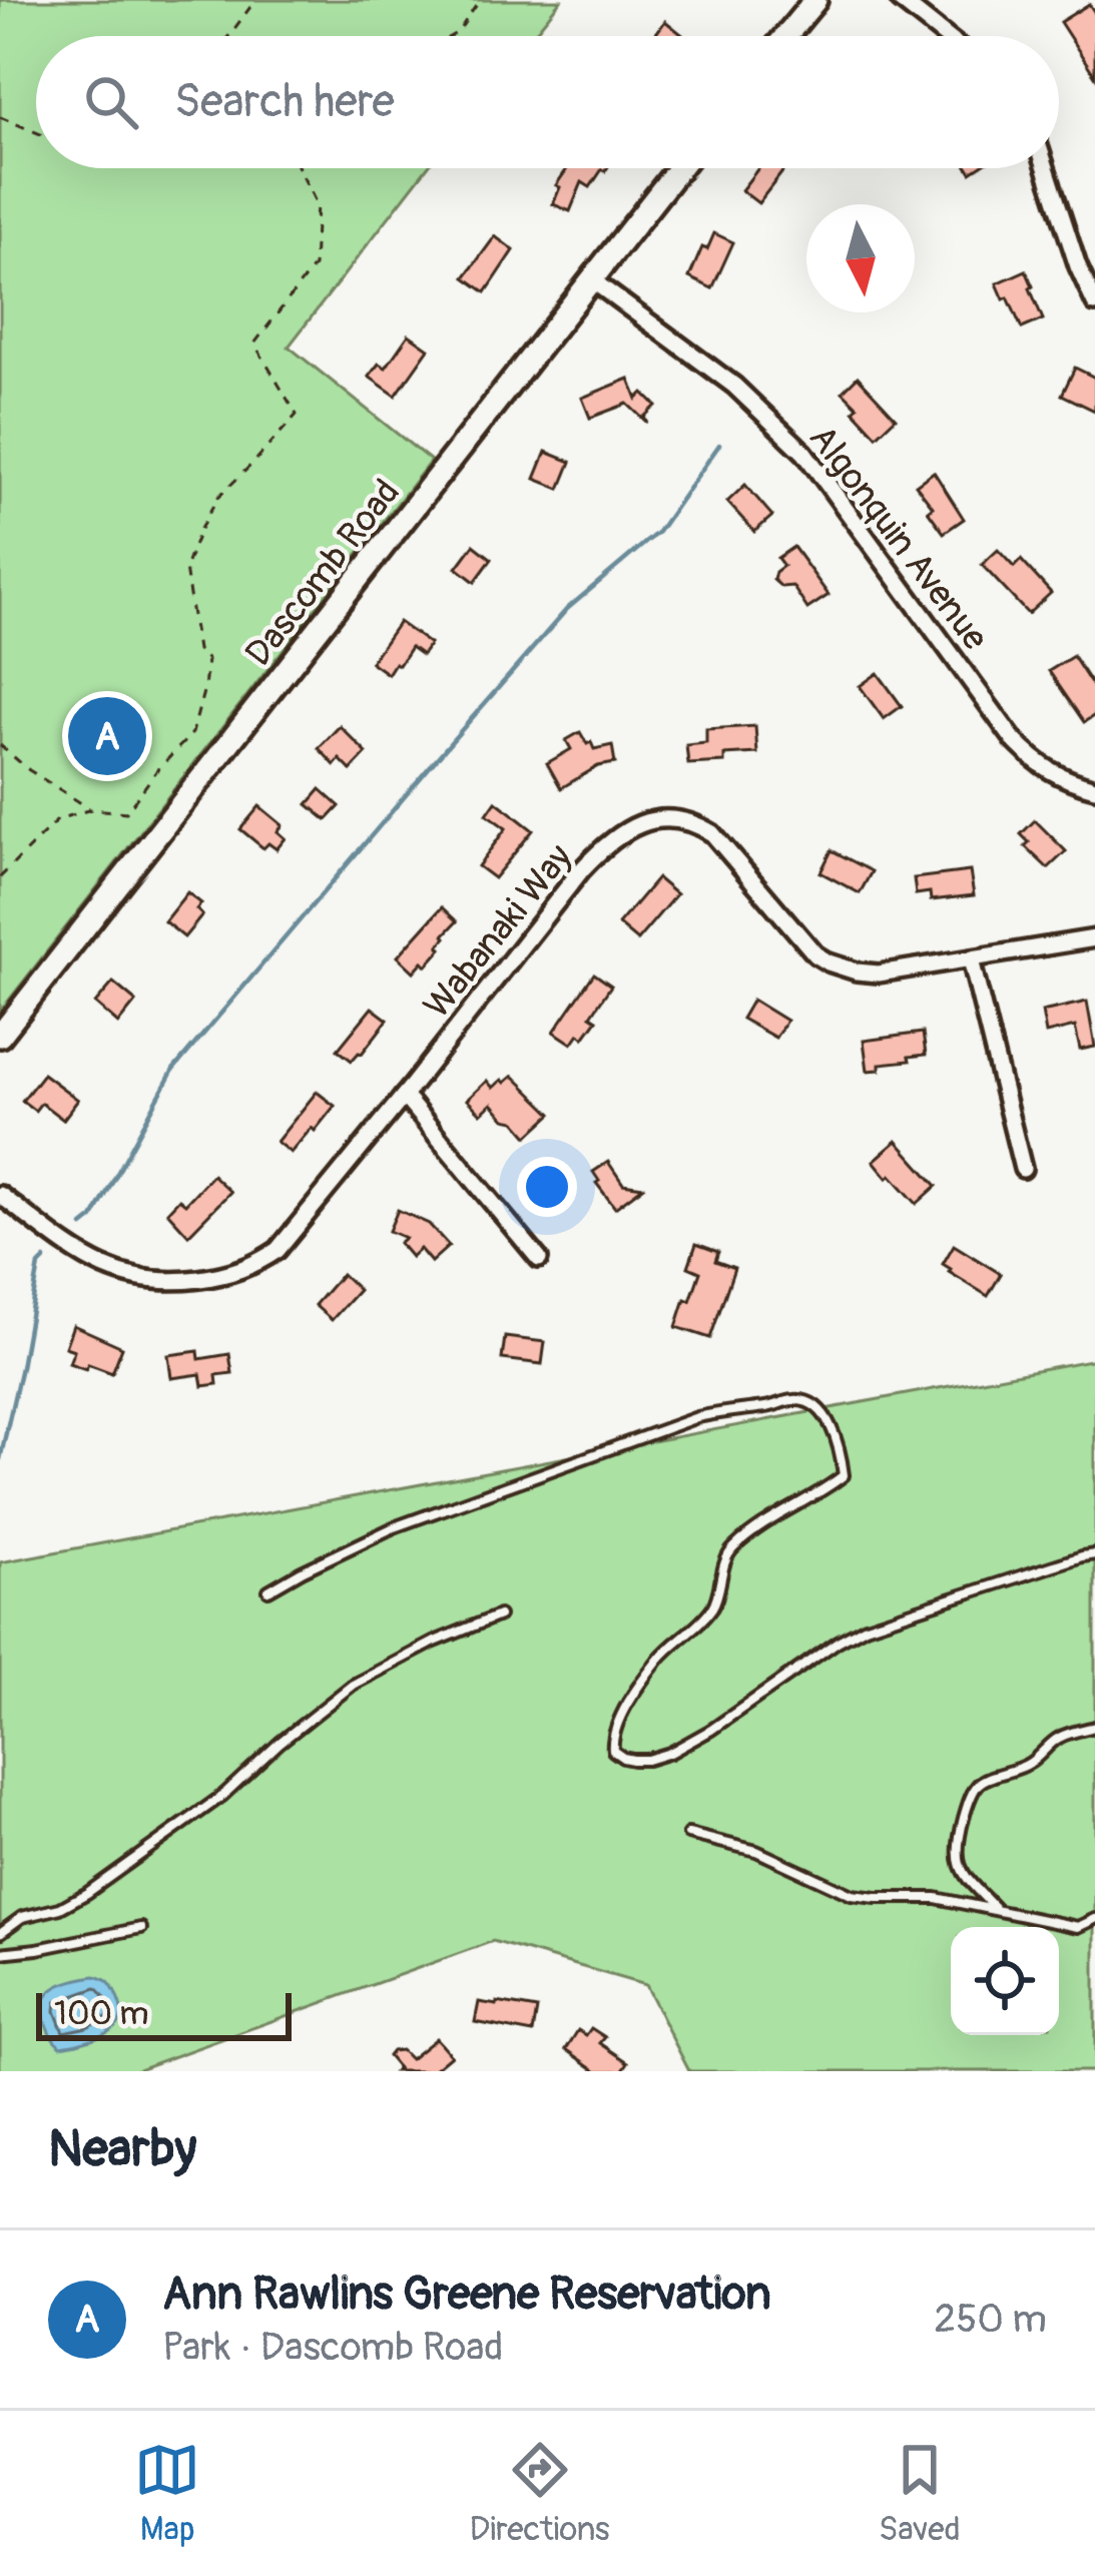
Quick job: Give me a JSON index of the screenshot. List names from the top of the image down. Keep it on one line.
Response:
{"streets":{"main road":["Dascomb Road"],"street":["Algonquin Avenue","Wabanaki Way"]},"crossings":[["Algonquin Avenue","Dascomb Road"]],"scale_bar":"100 m","north":"bottom","page":{"search":"Search here","pins":"A","scale":"100 m","heading":"Nearby","list":[{"mark":"A","name":"Ann Rawlins Greene Reservation","note":"Park · Dascomb Road","value":"250 m"}],"nav":["Map","Directions","Saved"]}}
